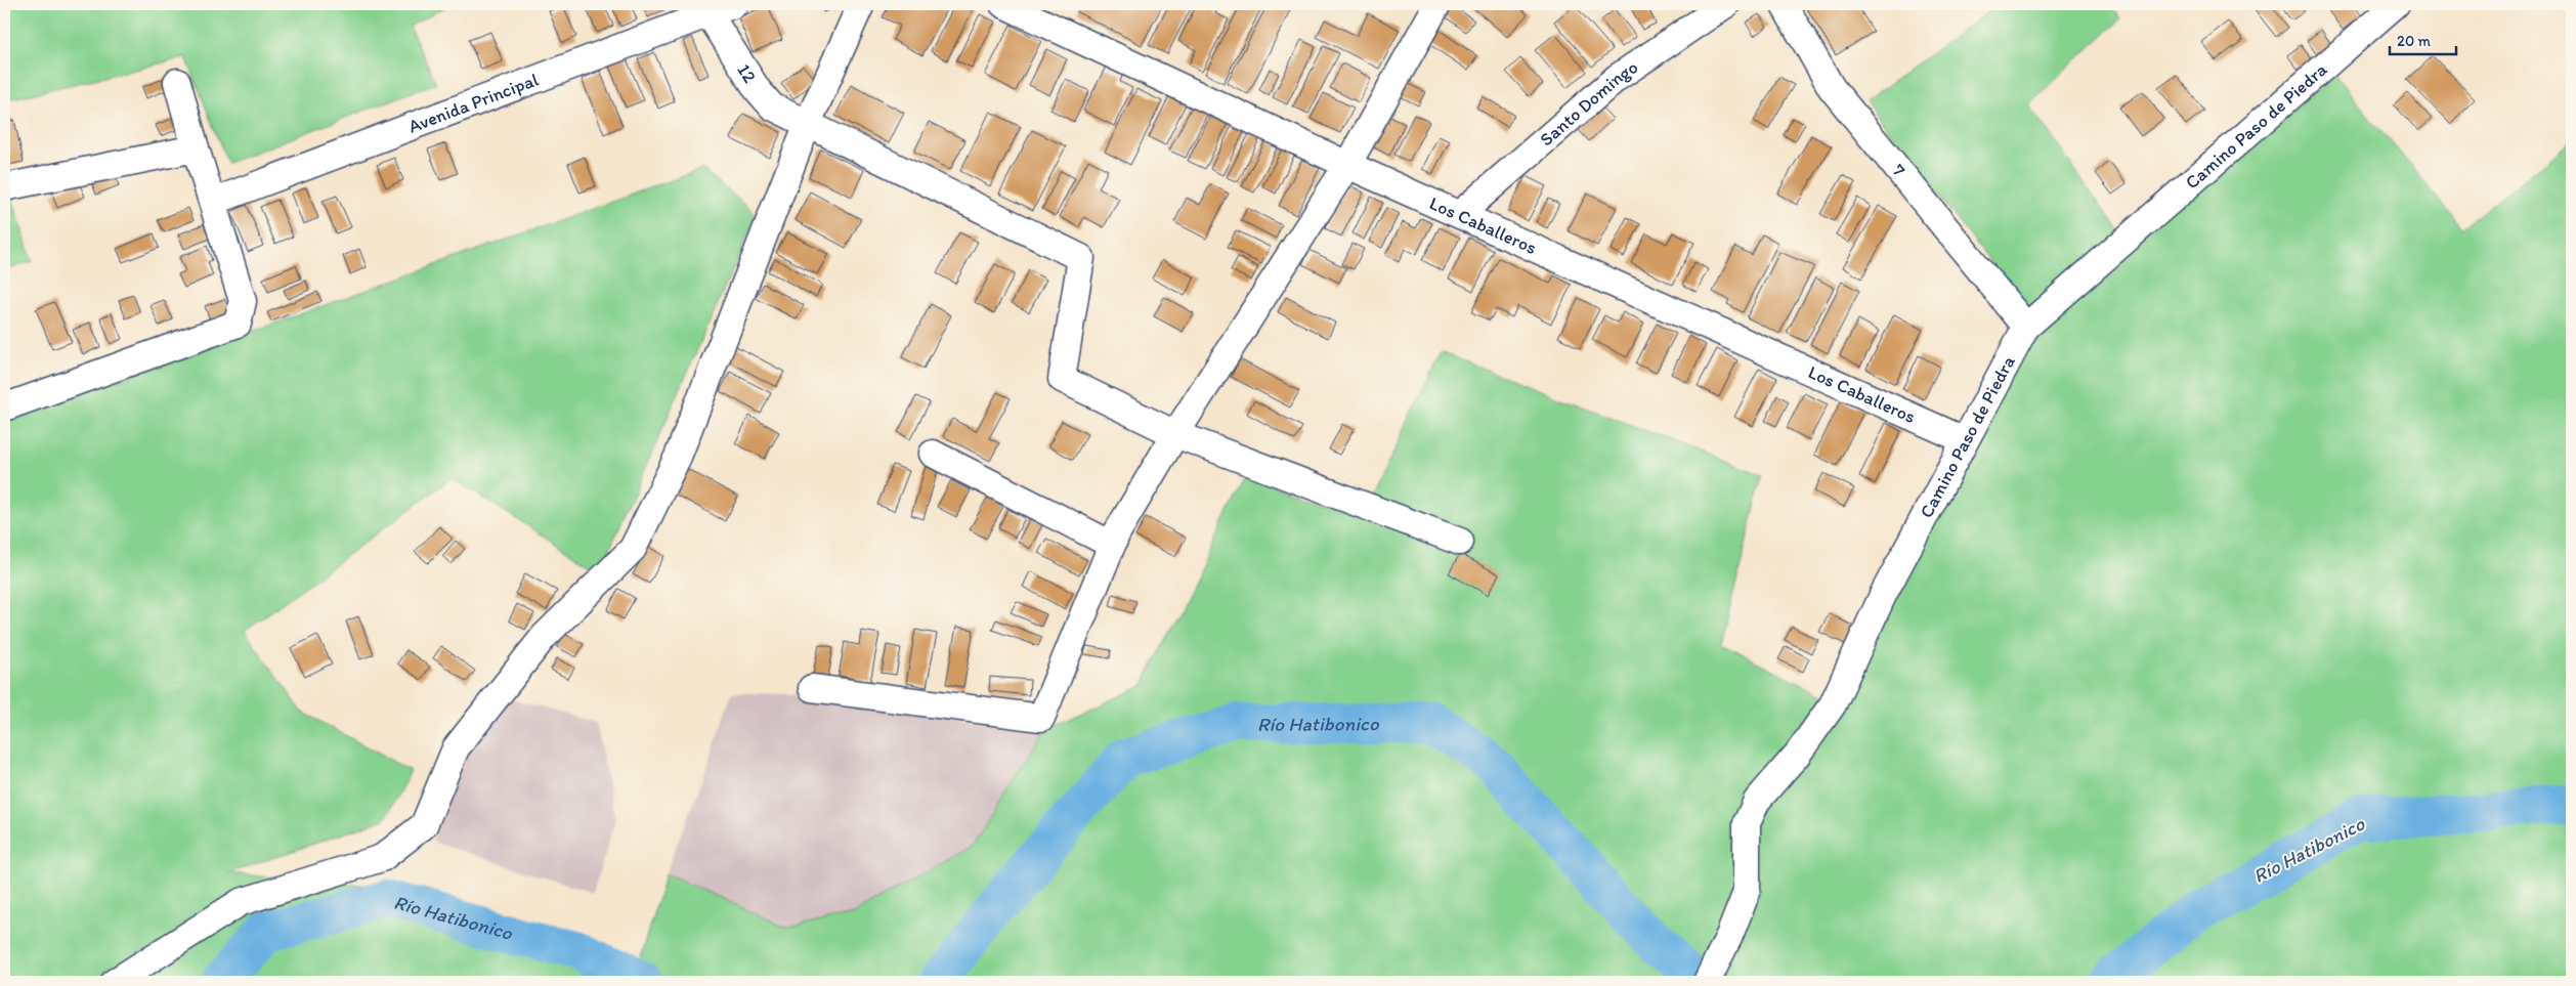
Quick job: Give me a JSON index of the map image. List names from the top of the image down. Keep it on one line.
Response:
{"streets":{"street":["12","Avenida Principal","Santo Domingo","Camino Paso de Piedra","7","Los Caballeros"]},"crossings":[["12","Avenida Principal"],["Santo Domingo","Los Caballeros"],["Camino Paso de Piedra","7"],["Camino Paso de Piedra","Los Caballeros"]],"water":["Río Hatibonico"],"scale_bar":"20 m"}
